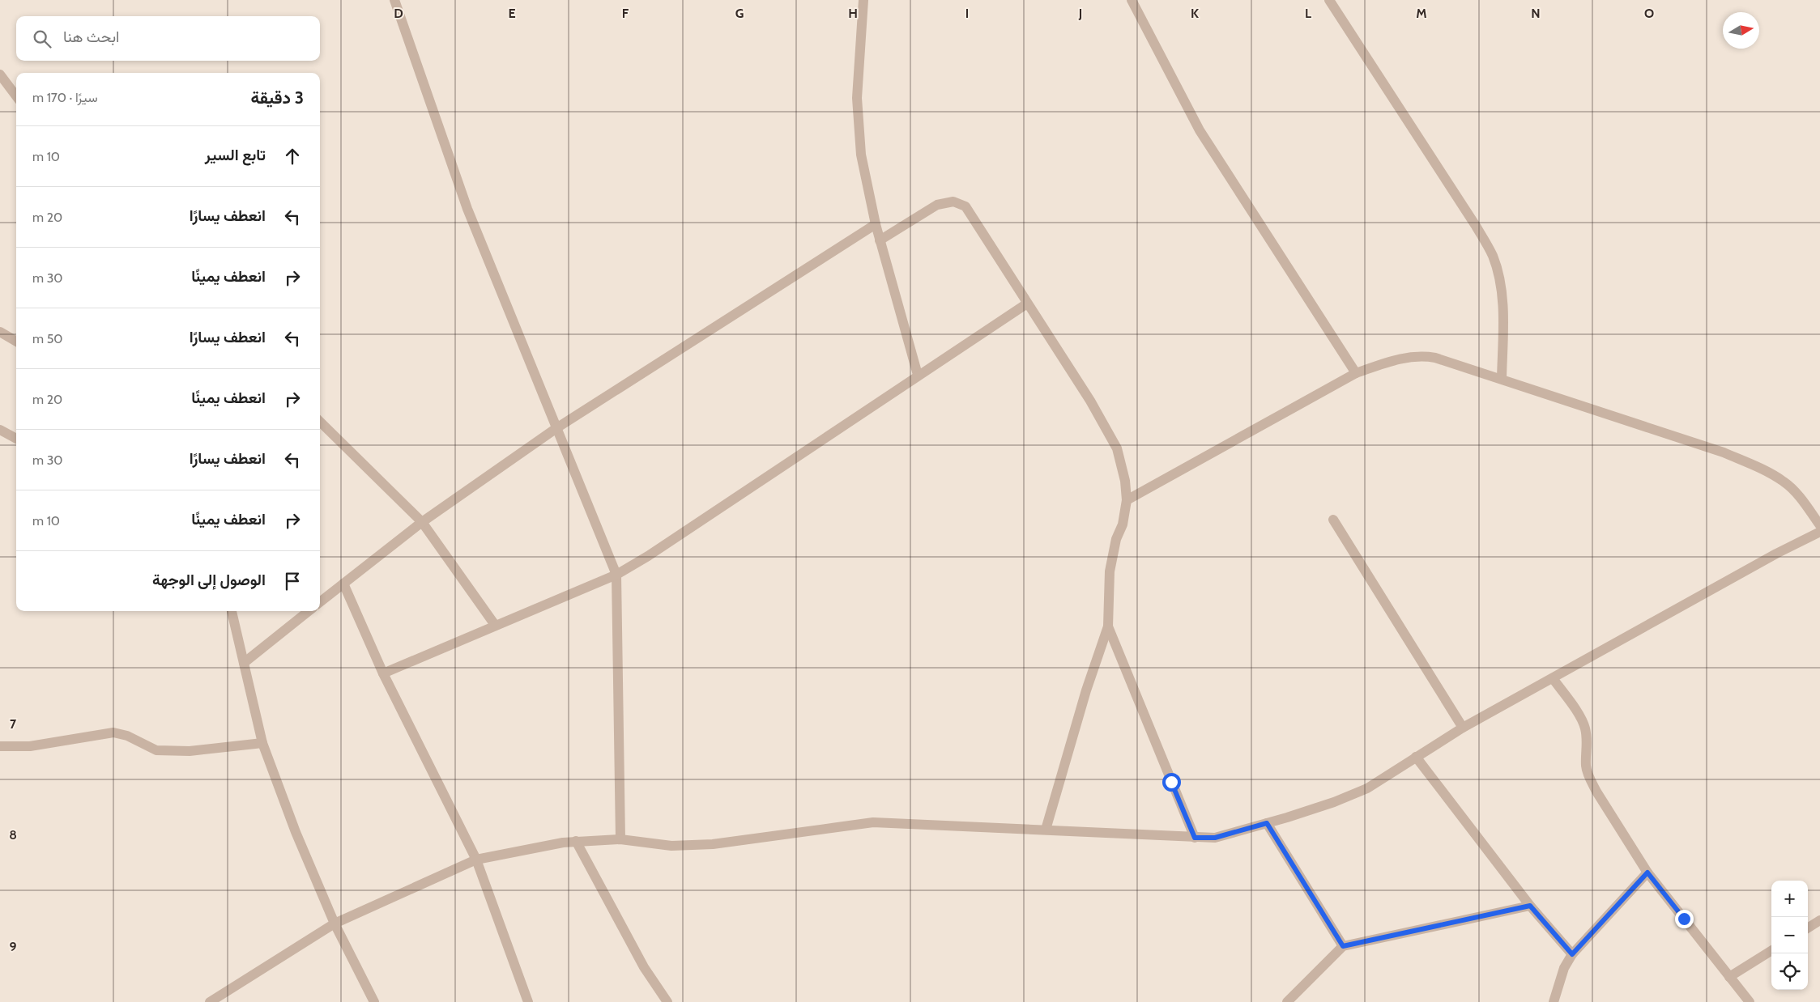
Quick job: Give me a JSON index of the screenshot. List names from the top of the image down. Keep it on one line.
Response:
{"north":"right","page":{"search":"ابحث هنا","heading":["3 دقيقة","سيرًا · 170 m"],"list":[["تابع السير","10 m"],["انعطف يسارًا","20 m"],["انعطف يمينًا","30 m"],["انعطف يسارًا","50 m"],["انعطف يمينًا","20 m"],["انعطف يسارًا","30 m"],["انعطف يمينًا","10 m"],"الوصول إلى الوجهة"],"map_buttons":["+","−"]},"grid":{"columns":["D","E","F","G","H","I","J","K","L","M","N","O"],"rows":["7","8","9"]}}
